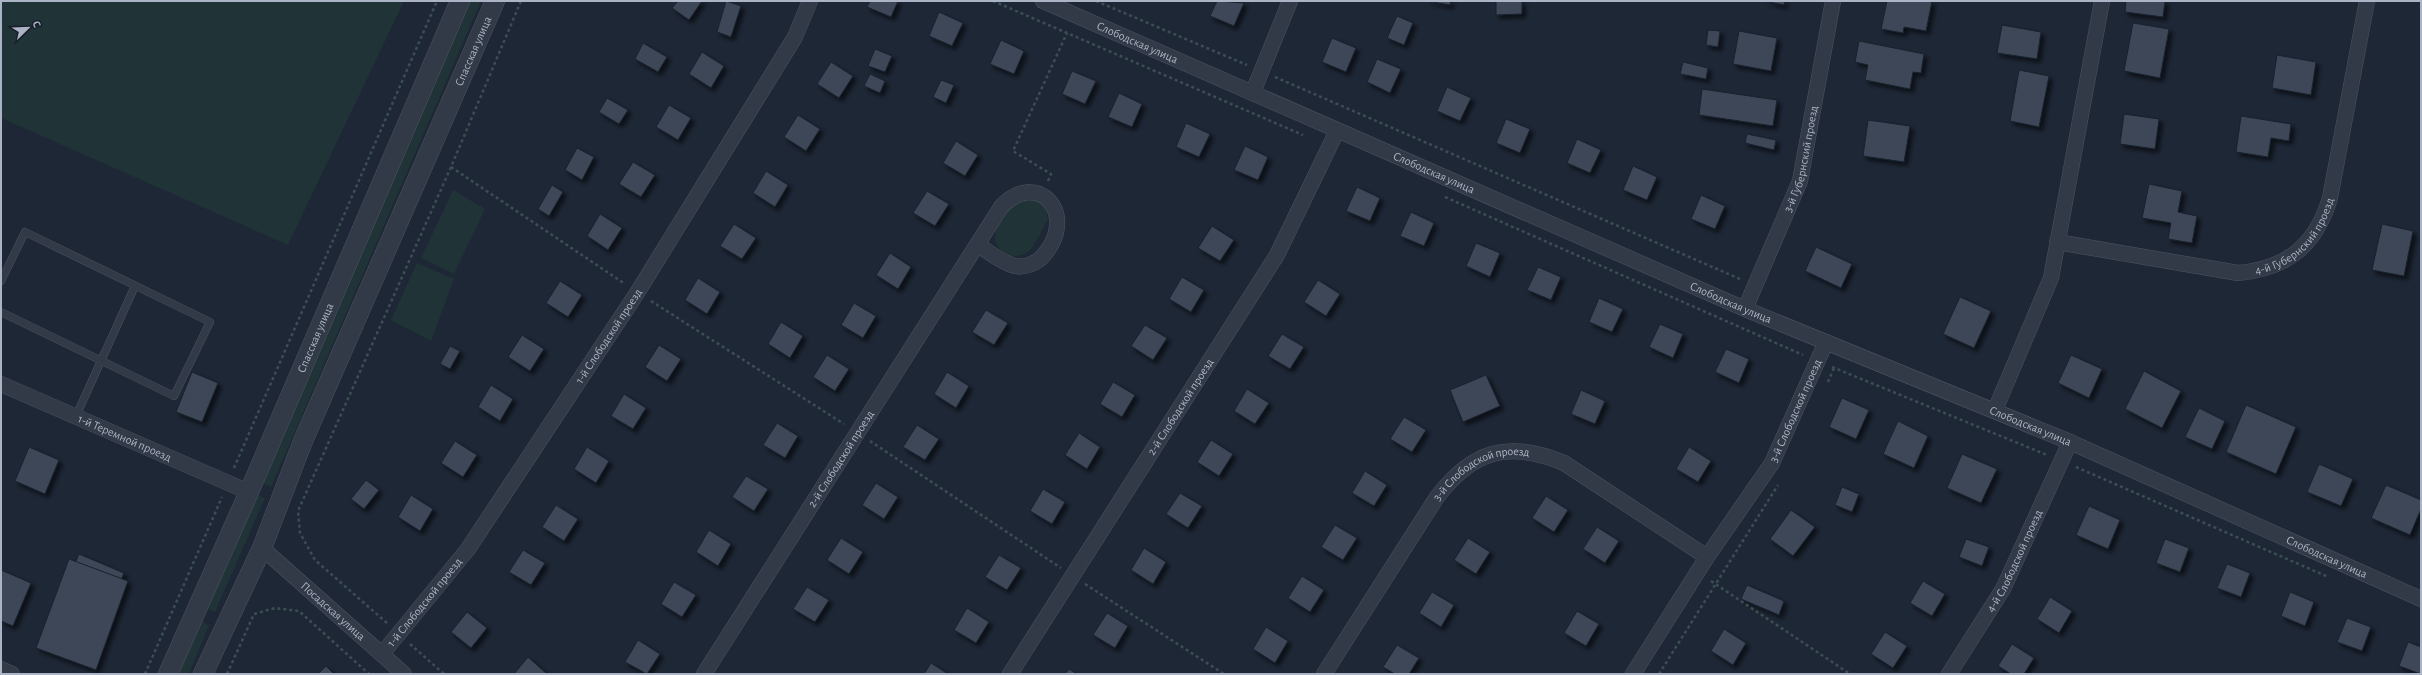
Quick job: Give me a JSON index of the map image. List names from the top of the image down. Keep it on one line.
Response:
{"streets":{"street":["Слободская улица","Спасская улица","3-й Губернский проезд","4-й Губернский проезд","1-й Слободской проезд","2-й Слободской проезд","3-й Слободской проезд","1-й Теремной проезд","4-й Слободской проезд","Посадская улица"]},"crossings":[["Слободская улица","3-й Губернский проезд"],["Слободская улица","2-й Слободской проезд"],["Слободская улица","3-й Слободской проезд"],["Слободская улица","4-й Слободской проезд"],["Спасская улица","1-й Теремной проезд"],["Спасская улица","Посадская улица"],["1-й Слободской проезд","Посадская улица"]],"north":"top right"}
